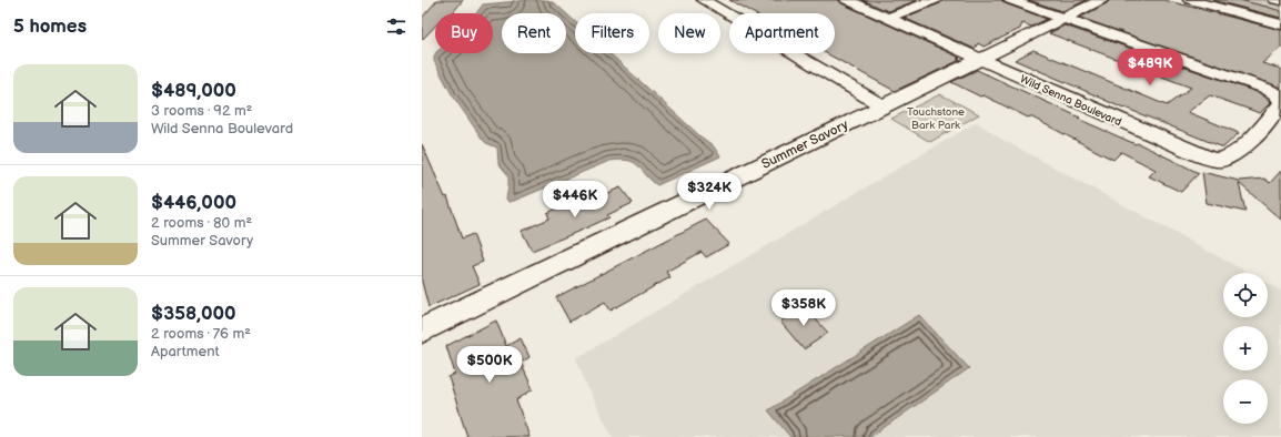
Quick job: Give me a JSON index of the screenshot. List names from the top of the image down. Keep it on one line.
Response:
{"streets":{"street":["Wild Senna Boulevard","Summer Savory"]},"crossings":[["Wild Senna Boulevard","Summer Savory"]],"parks":["Touchstone Bark Park"],"page":{"heading":"5 homes","chip":["Buy","Rent","Filters","New","Apartment"],"price":["$489K","$324K","$446K","$358K","$500K"],"list":[{"name":"$489,000","note":"3 rooms · 92 m² · Wild Senna Boulevard"},{"name":"$446,000","note":"2 rooms · 80 m² · Summer Savory"},{"name":"$358,000","note":"2 rooms · 76 m² · Apartment"}],"map_buttons":["+","−"]}}
